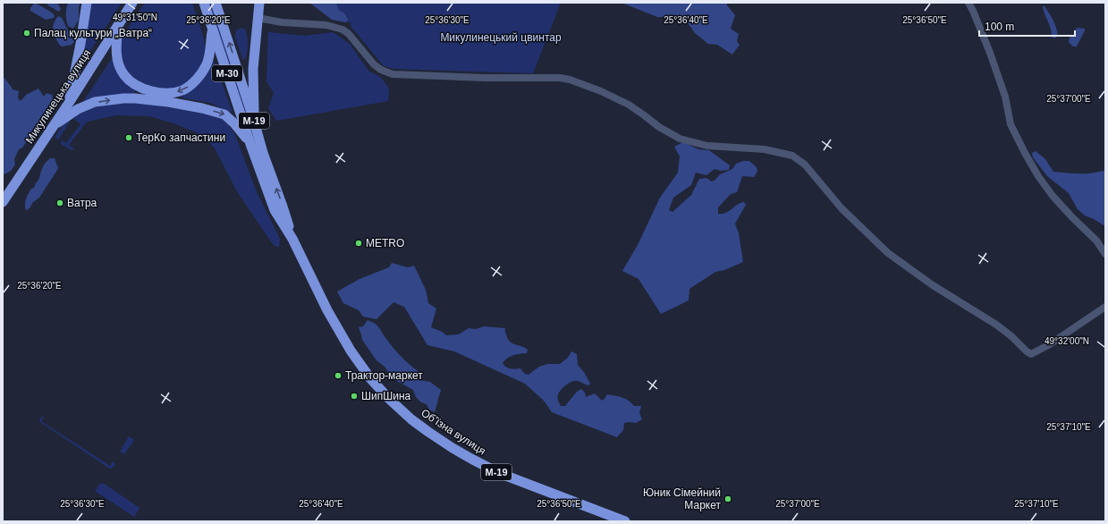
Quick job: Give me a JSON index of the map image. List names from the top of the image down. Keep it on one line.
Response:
{"streets":{"highway":["М-30","Микулинецька вулиця","М-19","Обʼїзна вулиця"]},"crossings":[["М-30","М-19"],["Микулинецька вулиця","М-19"],["М-19","Обʼїзна вулиця"]],"parks":["Микулинецький цвинтар"],"places":["Палац культури „Ватра“","ТерКо запчастини","Ватра","METRO","Трактор-маркет","ШипШина","Юник Сімейний Маркет"],"scale_bar":"100 m","coordinates":["49°31'50\"N","25°36'20\"E","25°36'50\"E","25°36'30\"E","25°36'40\"E","25°37'00\"E","49°32'00\"N","25°37'10\"E"]}
